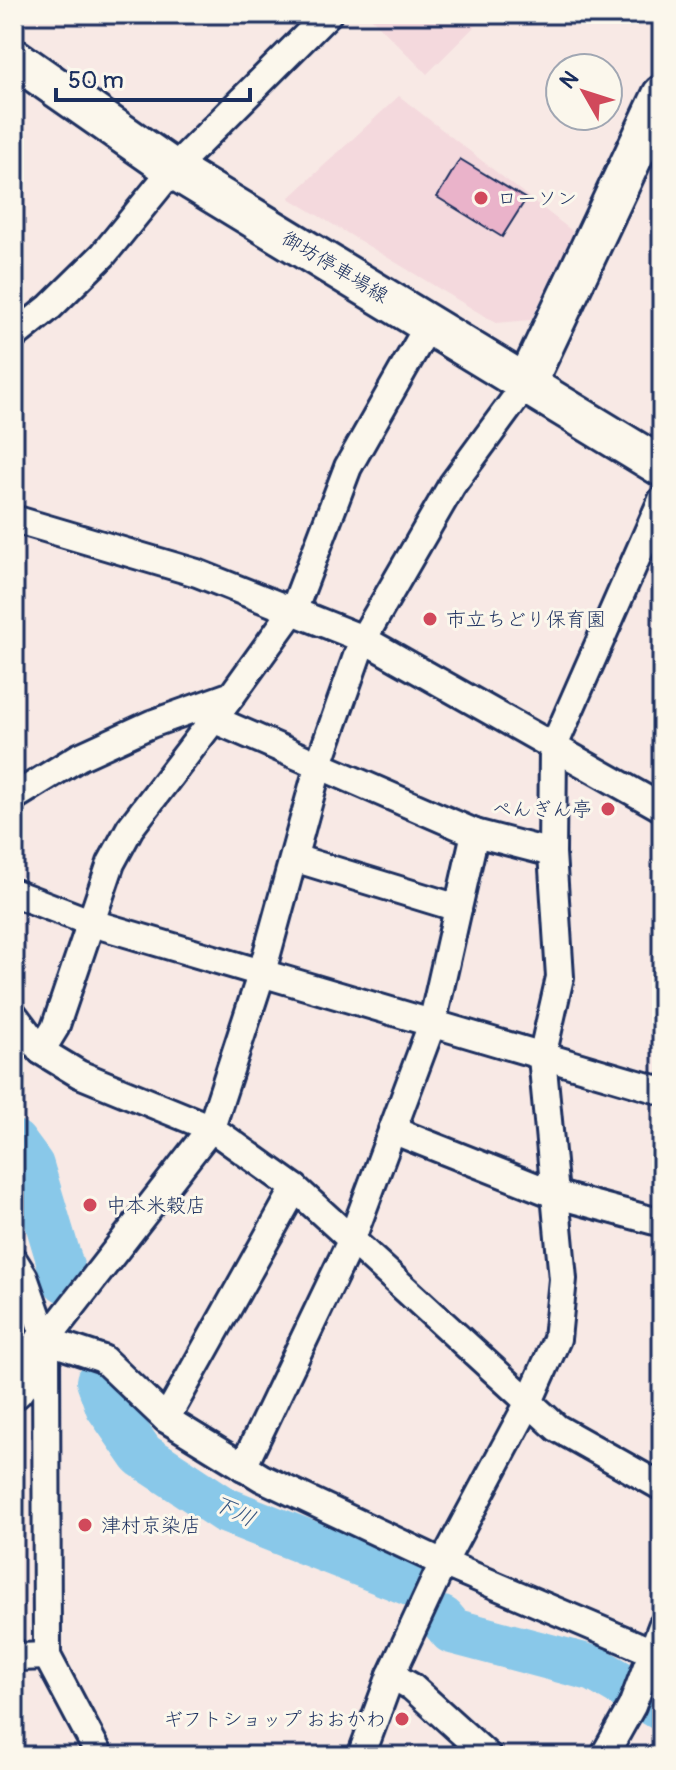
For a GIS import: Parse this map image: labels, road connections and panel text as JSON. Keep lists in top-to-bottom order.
{
  "streets": {
    "main road": ["御坊停車場線"]
  },
  "water": ["下川"],
  "places": [
    "ローソン",
    "市立ちどり保育園",
    "ぺんぎん亭",
    "中本米穀店",
    "津村京染店",
    "ギフトショップ おおかわ"
  ],
  "scale_bar": "50 m",
  "north": "top left"
}
